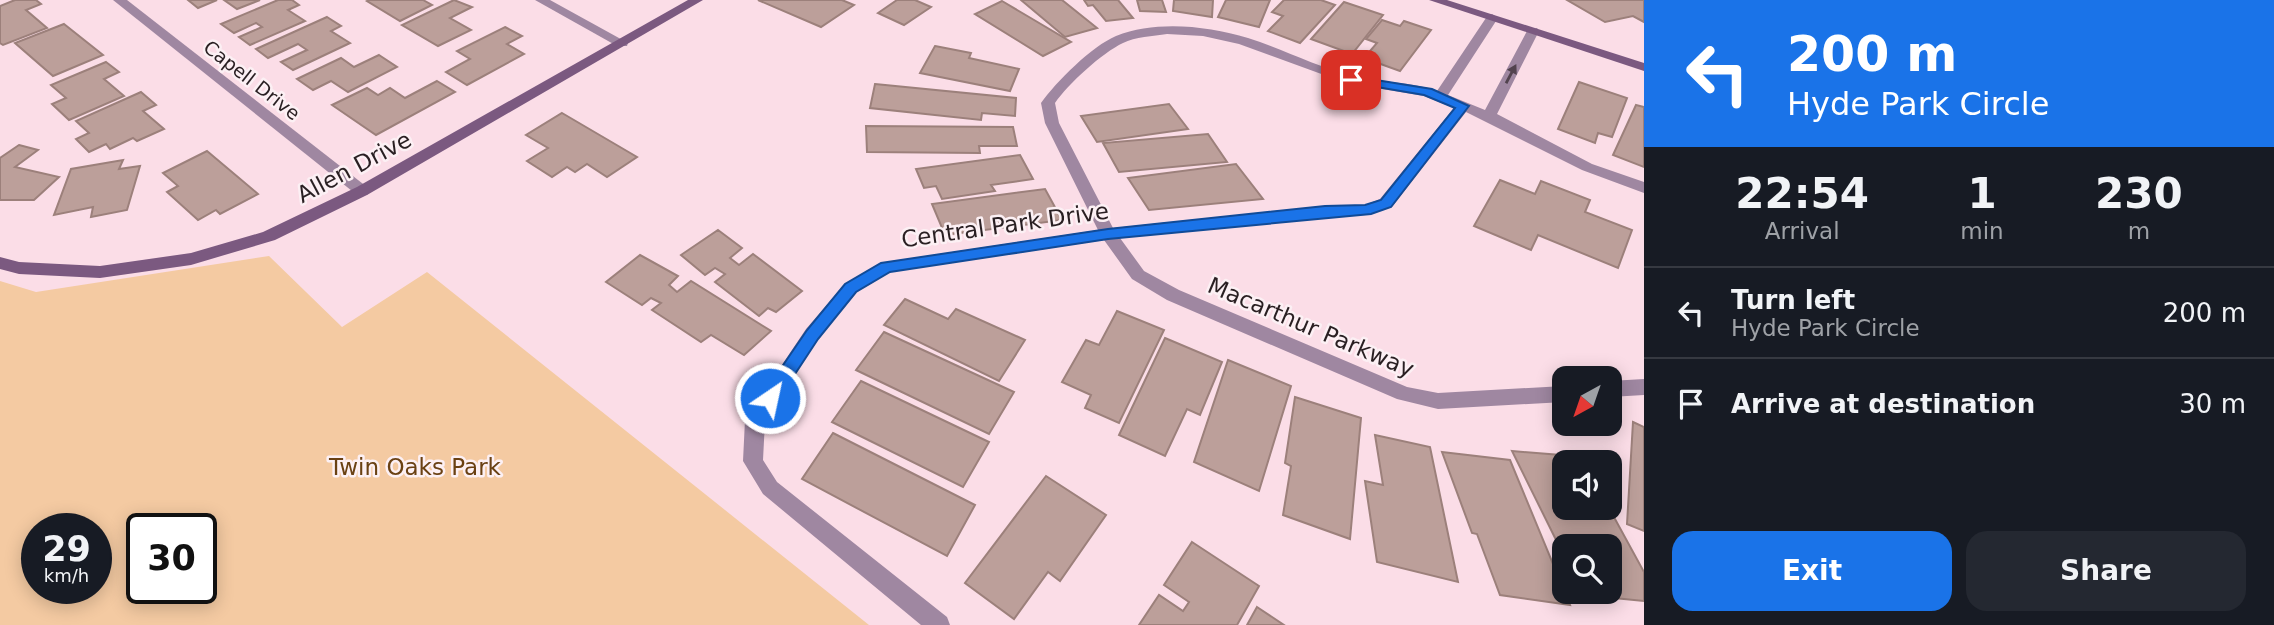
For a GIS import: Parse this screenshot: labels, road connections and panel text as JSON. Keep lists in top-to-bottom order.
{
  "streets": {
    "street": [
      "Capell Drive",
      "Allen Drive",
      "Central Park Drive",
      "Macarthur Parkway"
    ]
  },
  "crossings": [
    ["Capell Drive", "Allen Drive"],
    ["Central Park Drive", "Macarthur Parkway"]
  ],
  "parks": ["Twin Oaks Park"],
  "north": "bottom left",
  "page": {
    "turn": ["200 m", "Hyde Park Circle"],
    "eta": [
      "22:54",
      "Arrival",
      "1",
      "min",
      "230",
      "m"
    ],
    "list": [
      {
        "name": "Turn left",
        "note": "Hyde Park Circle",
        "value": "200 m"
      },
      {
        "name": "Arrive at destination",
        "value": "30 m"
      }
    ],
    "speed": "29 km/h",
    "limit": "30",
    "buttons": ["Exit", "Share"]
  }
}
